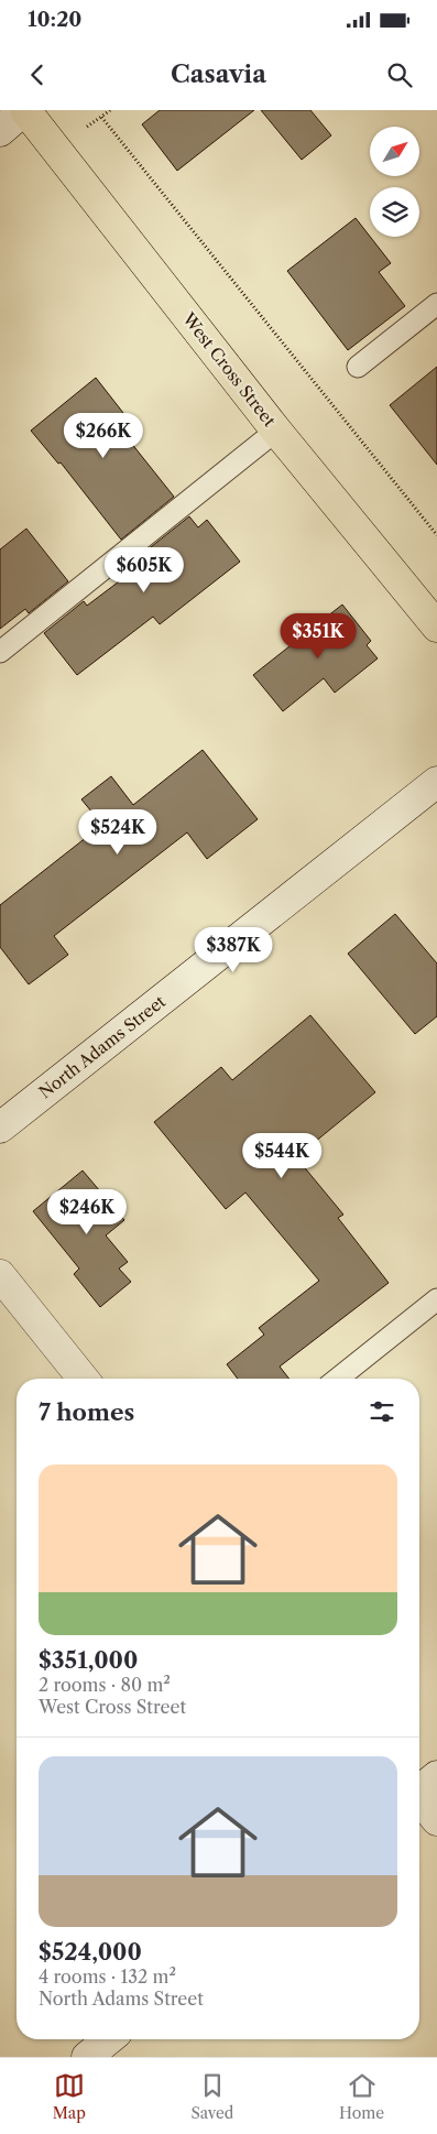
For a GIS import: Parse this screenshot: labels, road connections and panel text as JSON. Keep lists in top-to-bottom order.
{
  "streets": {
    "main road": ["West Cross Street"],
    "street": ["North Adams Street"]
  },
  "north": "top right",
  "page": {
    "status": "10:20",
    "header": "Casavia",
    "price": [
      "$266K",
      "$605K",
      "$351K",
      "$524K",
      "$387K",
      "$544K",
      "$246K"
    ],
    "heading": "7 homes",
    "list": [
      {
        "name": "$351,000",
        "note": "2 rooms · 80 m² · West Cross Street"
      },
      {
        "name": "$524,000",
        "note": "4 rooms · 132 m² · North Adams Street"
      }
    ],
    "tabs": ["Map", "Saved", "Home"]
  }
}
